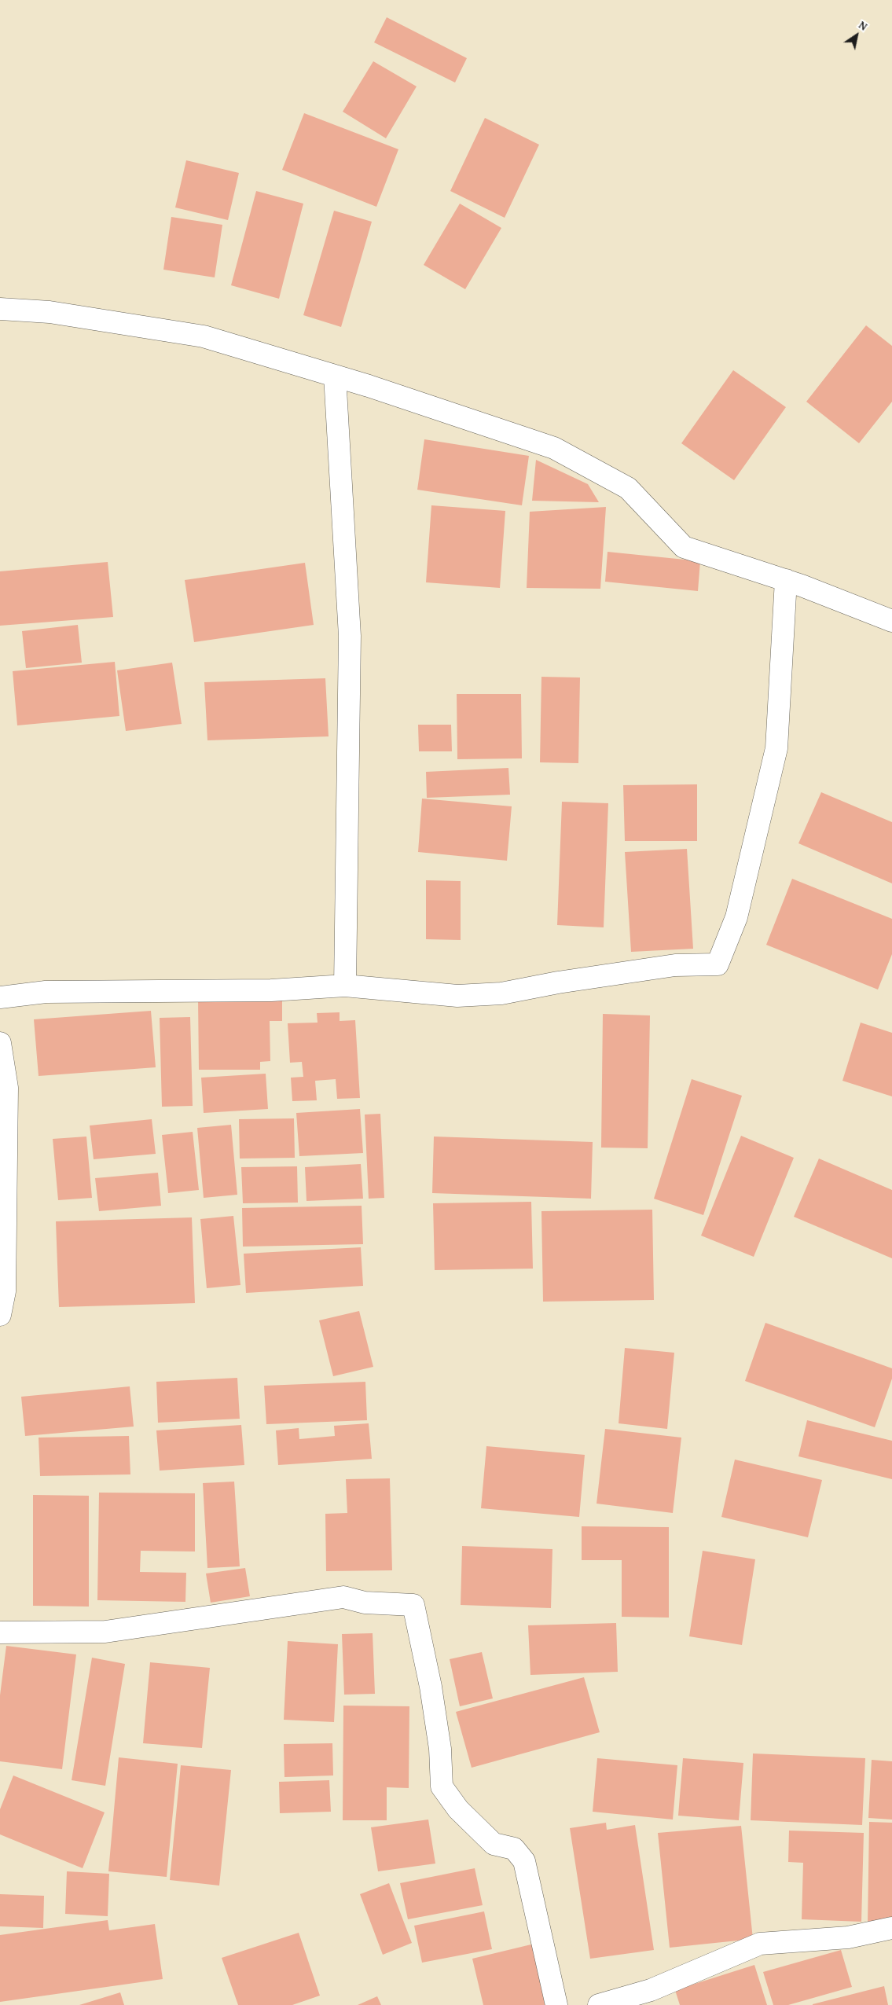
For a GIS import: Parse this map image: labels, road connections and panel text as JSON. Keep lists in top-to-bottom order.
{
  "north": "top right"
}
